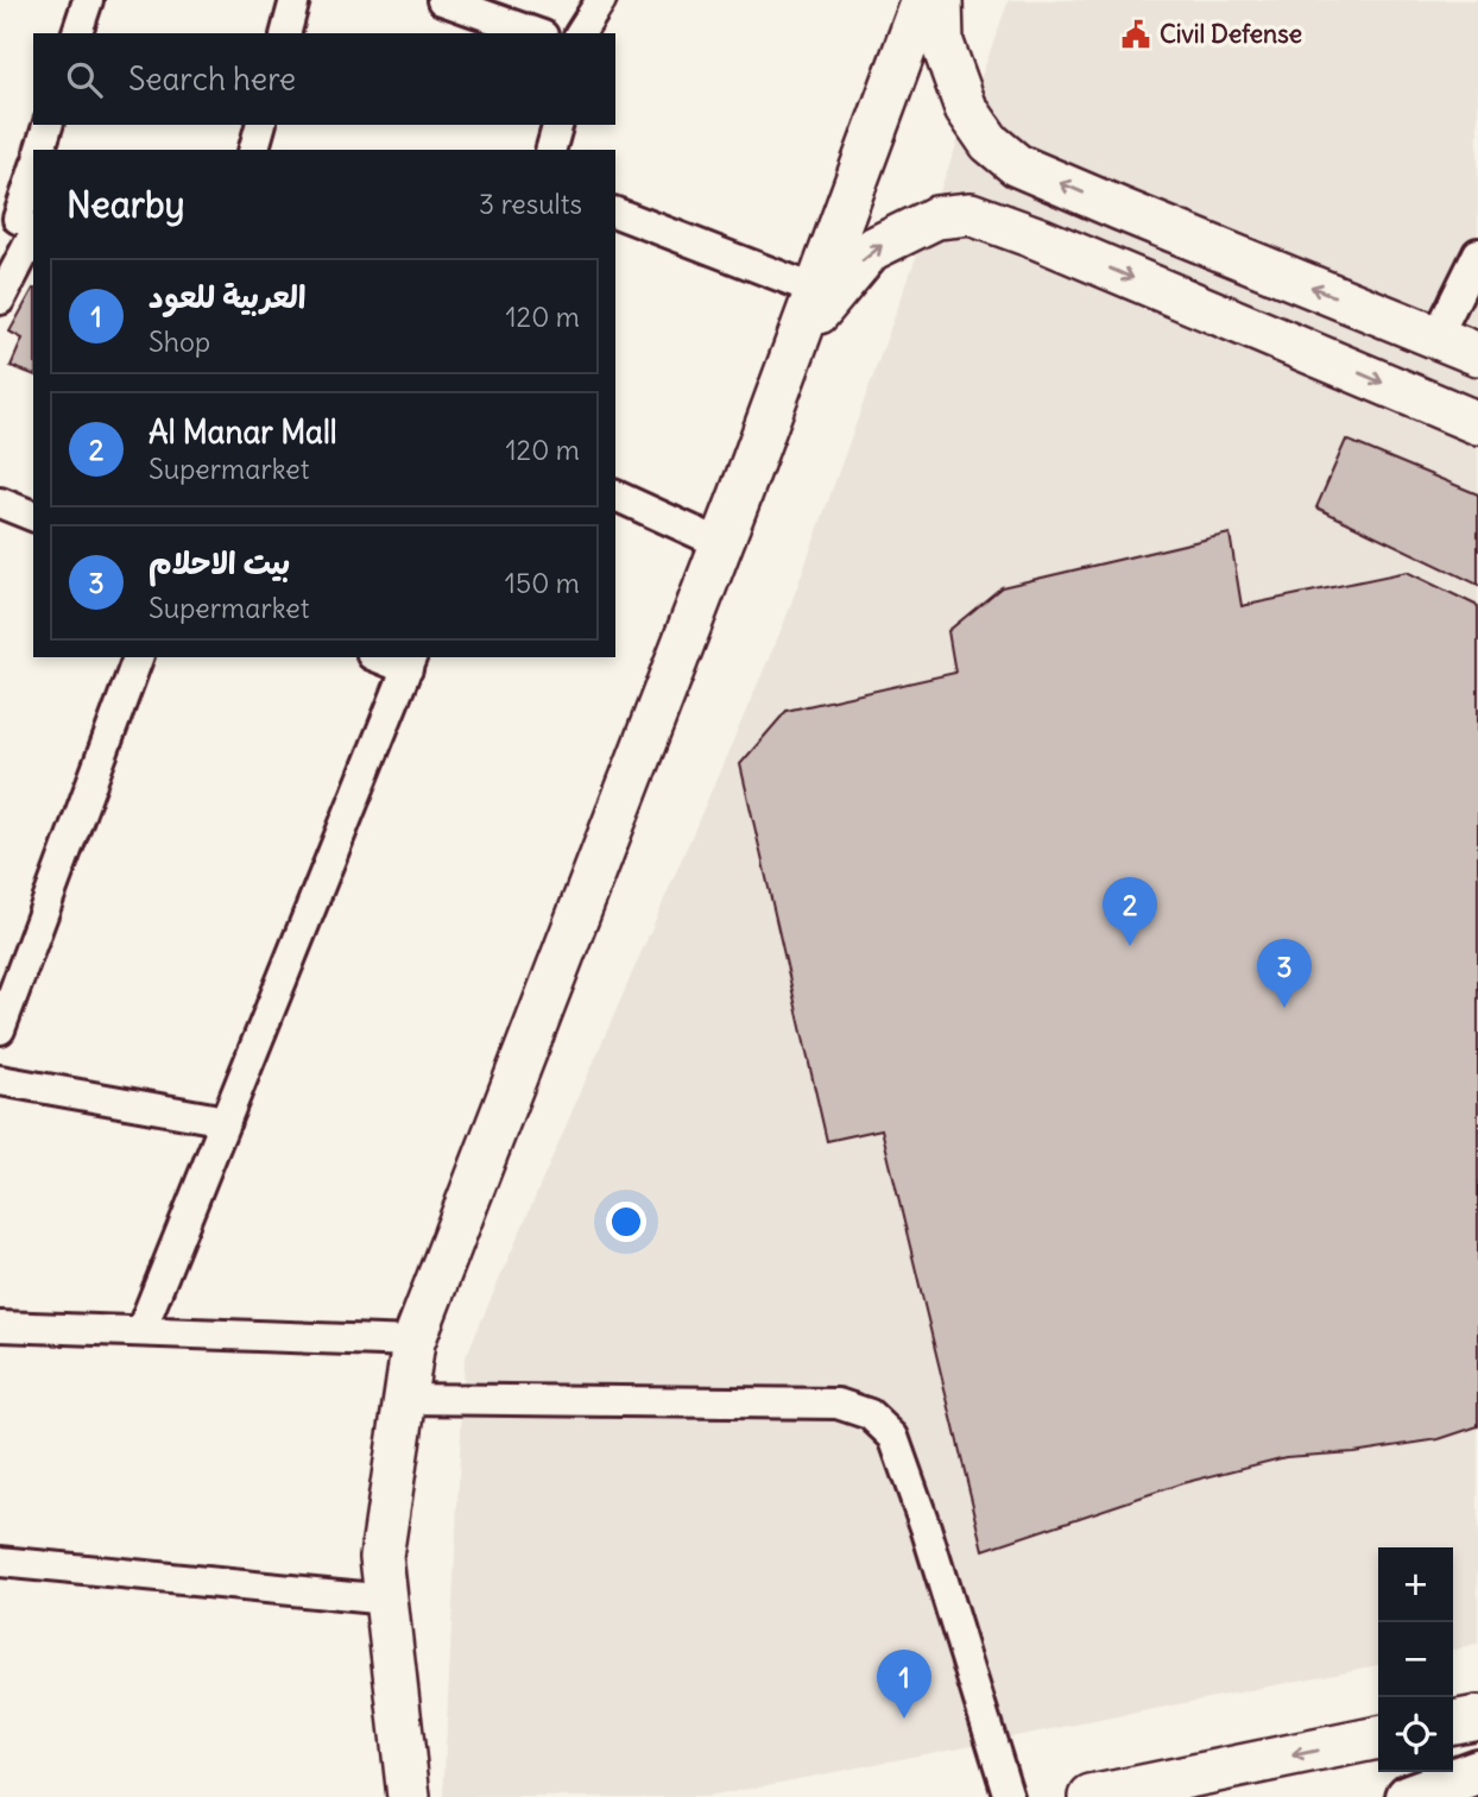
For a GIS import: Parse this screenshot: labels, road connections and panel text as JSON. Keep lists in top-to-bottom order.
{
  "places": {
    "public building": ["Civil Defense"]
  },
  "page": {
    "search": "Search here",
    "heading": ["Nearby", "3 results"],
    "list": [
      {
        "mark": "1",
        "name": "العربية للعود",
        "note": "Shop",
        "value": "120 m"
      },
      {
        "mark": "2",
        "name": "Al Manar Mall",
        "note": "Supermarket",
        "value": "120 m"
      },
      {
        "mark": "3",
        "name": "بيت الاحلام",
        "note": "Supermarket",
        "value": "150 m"
      }
    ],
    "pins": ["2", "3", "1"],
    "map_buttons": ["+", "−"]
  }
}
